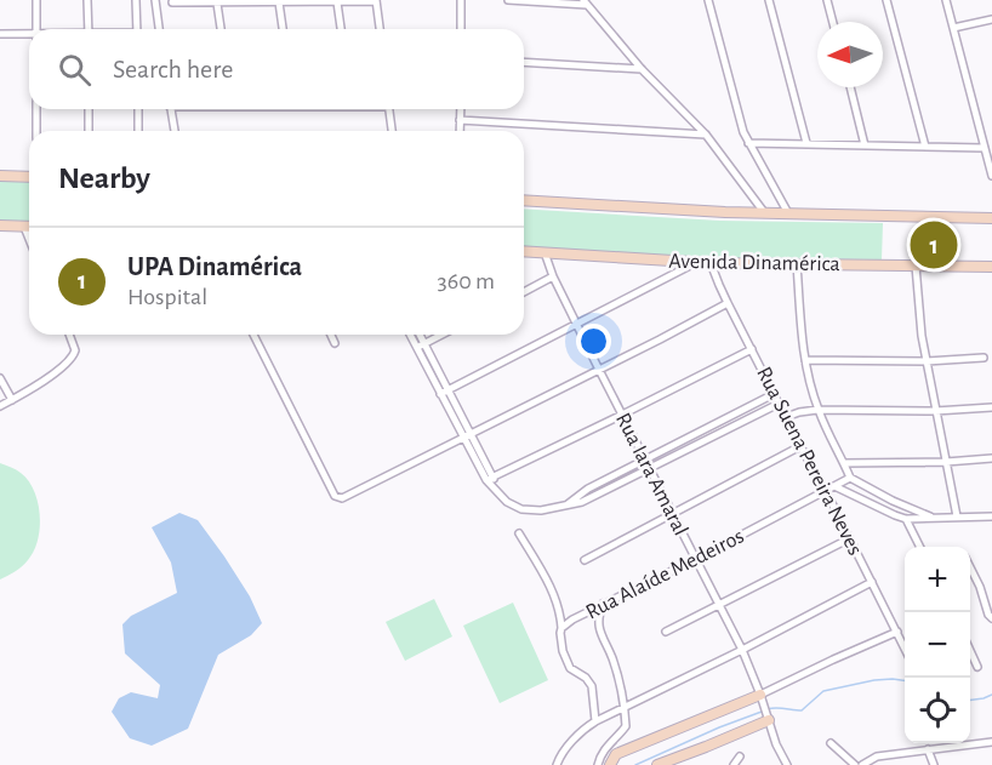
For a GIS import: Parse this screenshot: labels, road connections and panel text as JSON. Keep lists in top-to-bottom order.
{
  "streets": {
    "main road": ["Avenida Dinamérica"],
    "street": ["Rua Suena Pereira Neves", "Rua Iara Amaral", "Rua Alaíde Medeiros"]
  },
  "crossings": [
    ["Avenida Dinamérica", "Rua Suena Pereira Neves"],
    ["Avenida Dinamérica", "Rua Iara Amaral"],
    ["Rua Suena Pereira Neves", "Rua Alaíde Medeiros"],
    ["Rua Iara Amaral", "Rua Alaíde Medeiros"]
  ],
  "north": "left",
  "page": {
    "search": "Search here",
    "heading": "Nearby",
    "pins": "1",
    "list": [
      {
        "mark": "1",
        "name": "UPA Dinamérica",
        "note": "Hospital",
        "value": "360 m"
      }
    ],
    "map_buttons": ["+", "−"]
  }
}
